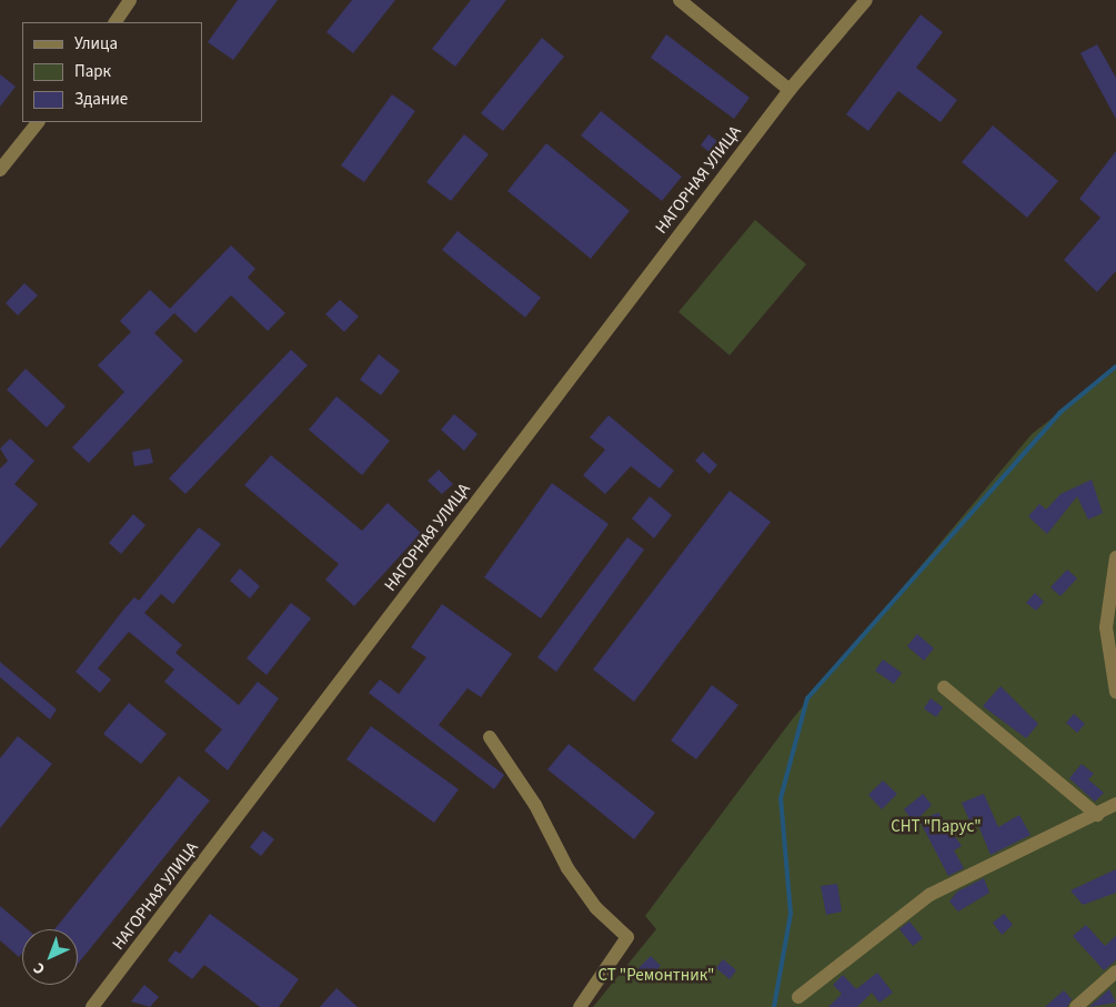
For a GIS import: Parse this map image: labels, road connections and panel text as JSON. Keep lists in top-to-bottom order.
{
  "streets": {
    "street": ["НАГОРНАЯ УЛИЦА"]
  },
  "parks": ["СНТ \"Парус\"", "СТ \"Ремонтник\""],
  "legend": ["Улица", "Парк", "Здание"],
  "north": "bottom left"
}
